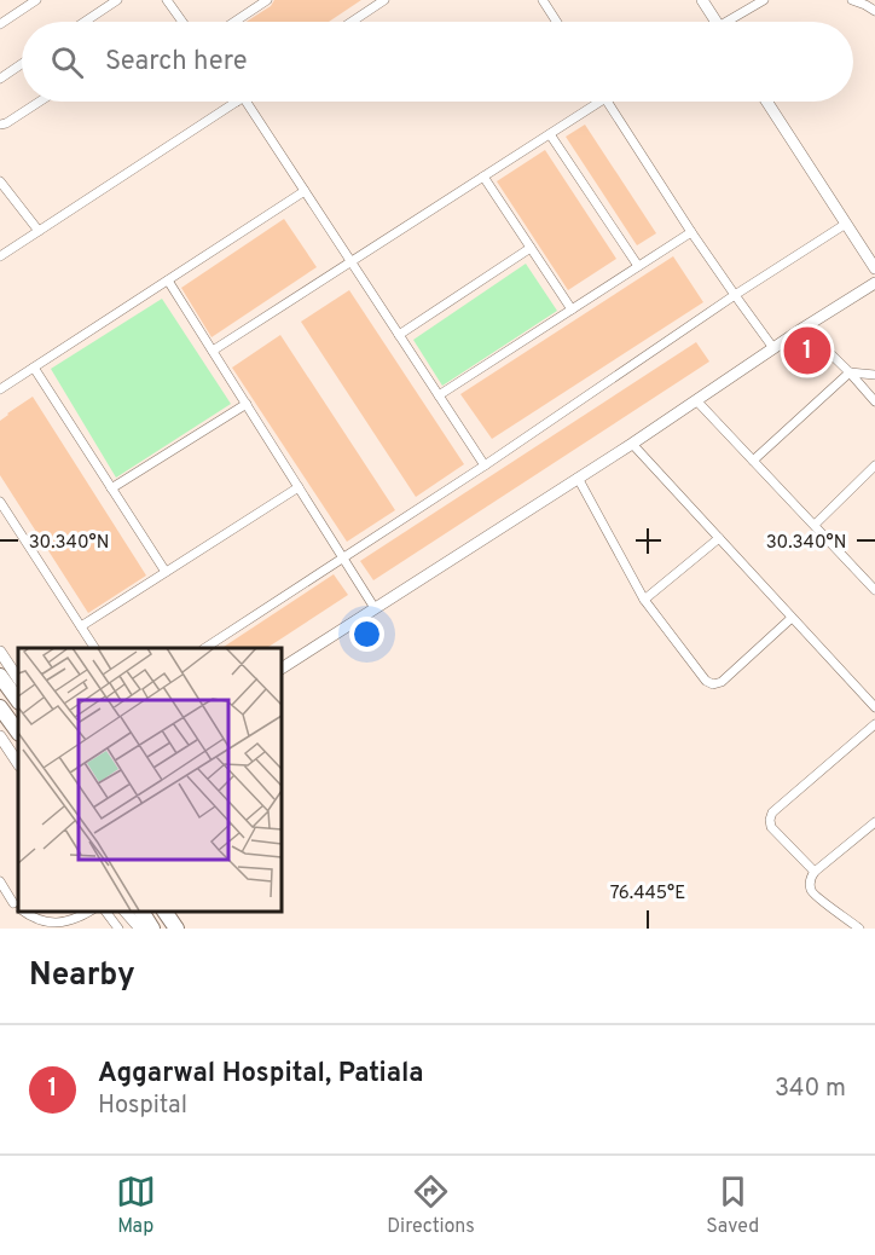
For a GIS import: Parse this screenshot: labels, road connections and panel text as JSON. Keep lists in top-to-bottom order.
{
  "page": {
    "search": "Search here",
    "pins": "1",
    "heading": "Nearby",
    "list": [
      {
        "mark": "1",
        "name": "Aggarwal Hospital, Patiala",
        "note": "Hospital",
        "value": "340 m"
      }
    ],
    "nav": ["Map", "Directions", "Saved"]
  },
  "coordinates": ["30.340°N", "76.445°E"]
}
